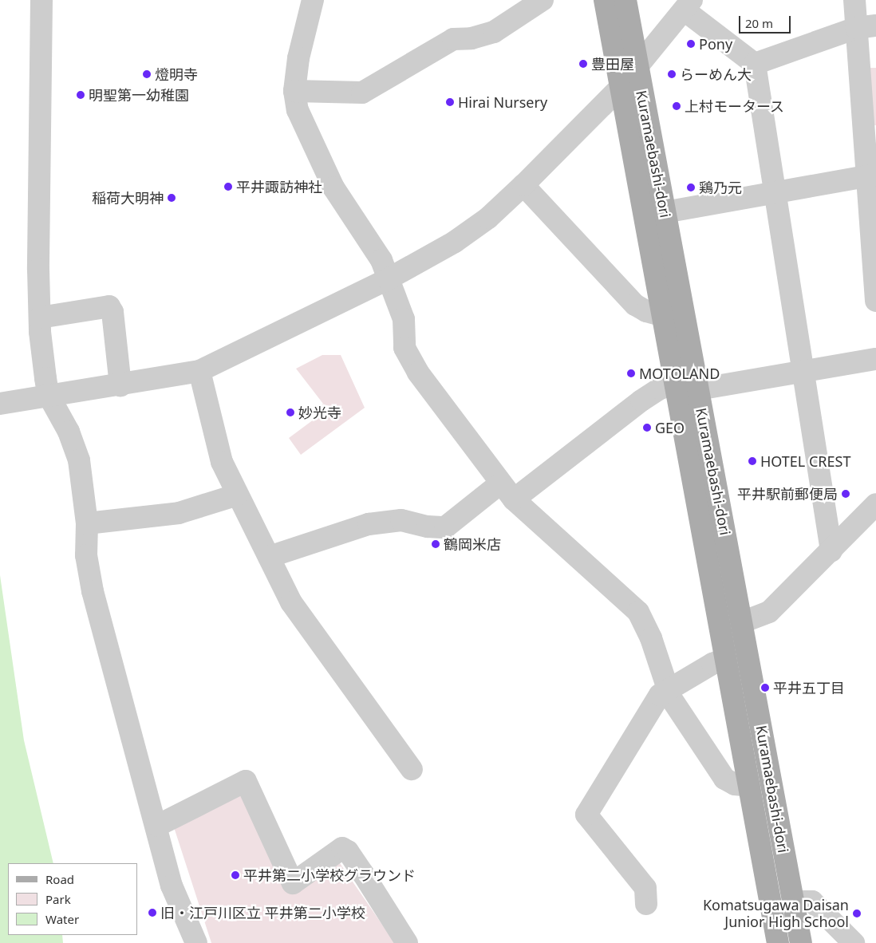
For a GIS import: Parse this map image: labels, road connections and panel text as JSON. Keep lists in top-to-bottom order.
{
  "streets": {
    "main road": ["Kuramaebashi-dori"]
  },
  "places": [
    "Pony",
    "豊田屋",
    "燈明寺",
    "らーめん大",
    "明聖第一幼稚園",
    "Hirai Nursery",
    "上村モータース",
    "平井諏訪神社",
    "鶏乃元",
    "稲荷大明神",
    "MOTOLAND",
    "妙光寺",
    "GEO",
    "HOTEL CREST",
    "平井駅前郵便局",
    "鶴岡米店",
    "平井五丁目",
    "平井第二小学校グラウンド",
    "旧・江戸川区立 平井第二小学校",
    "Komatsugawa Daisan Junior High School"
  ],
  "legend": ["Road", "Park", "Water"],
  "scale_bar": "20 m"
}
